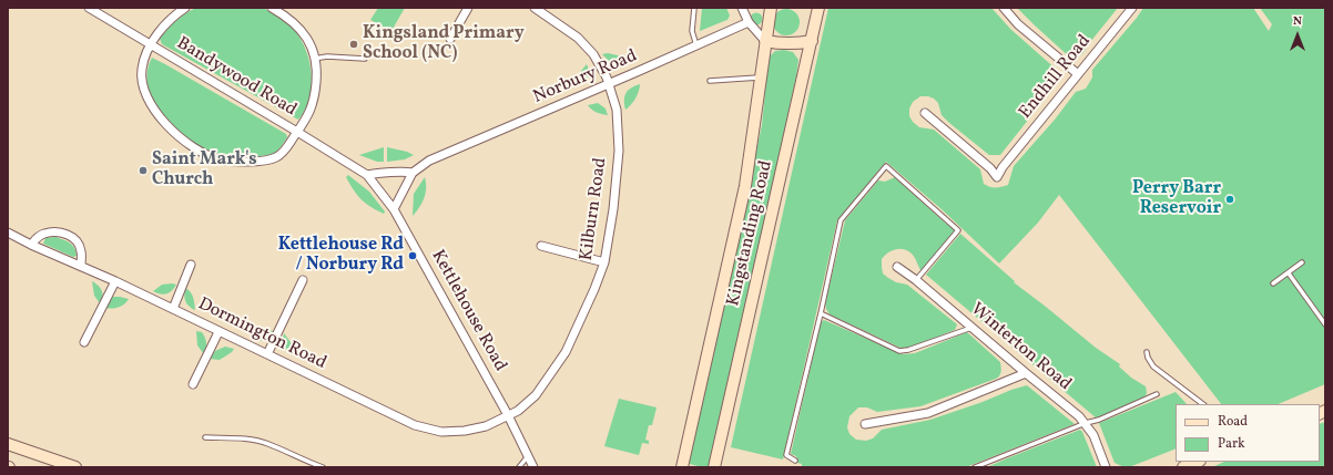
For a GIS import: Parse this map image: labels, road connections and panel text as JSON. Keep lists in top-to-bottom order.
{
  "streets": {
    "main road": ["Kingstanding Road"],
    "street": [
      "Bandywood Road",
      "Norbury Road",
      "Endhill Road",
      "Kilburn Road",
      "Kettlehouse Road",
      "Dormington Road",
      "Winterton Road"
    ]
  },
  "crossings": [
    ["Bandywood Road", "Kettlehouse Road"],
    ["Norbury Road", "Kilburn Road"],
    ["Norbury Road", "Kettlehouse Road"],
    ["Kilburn Road", "Kettlehouse Road"],
    ["Kilburn Road", "Dormington Road"],
    ["Kettlehouse Road", "Dormington Road"]
  ],
  "places": [
    "Kingsland Primary School (NC)",
    "Saint Mark's Church",
    "Perry Barr Reservoir",
    "Kettlehouse Rd / Norbury Rd"
  ],
  "legend": ["Road", "Park"],
  "north": "top"
}
